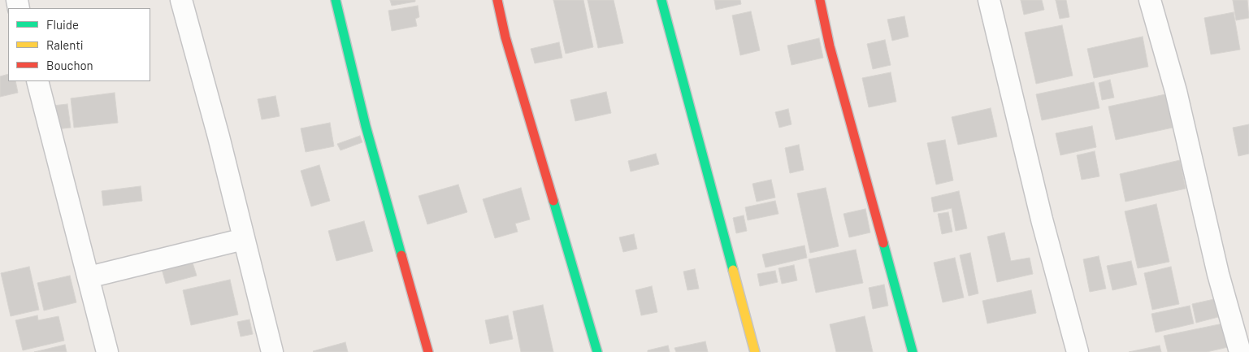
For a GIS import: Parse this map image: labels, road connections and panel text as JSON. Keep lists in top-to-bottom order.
{
  "legend": ["Fluide", "Ralenti", "Bouchon"]
}
